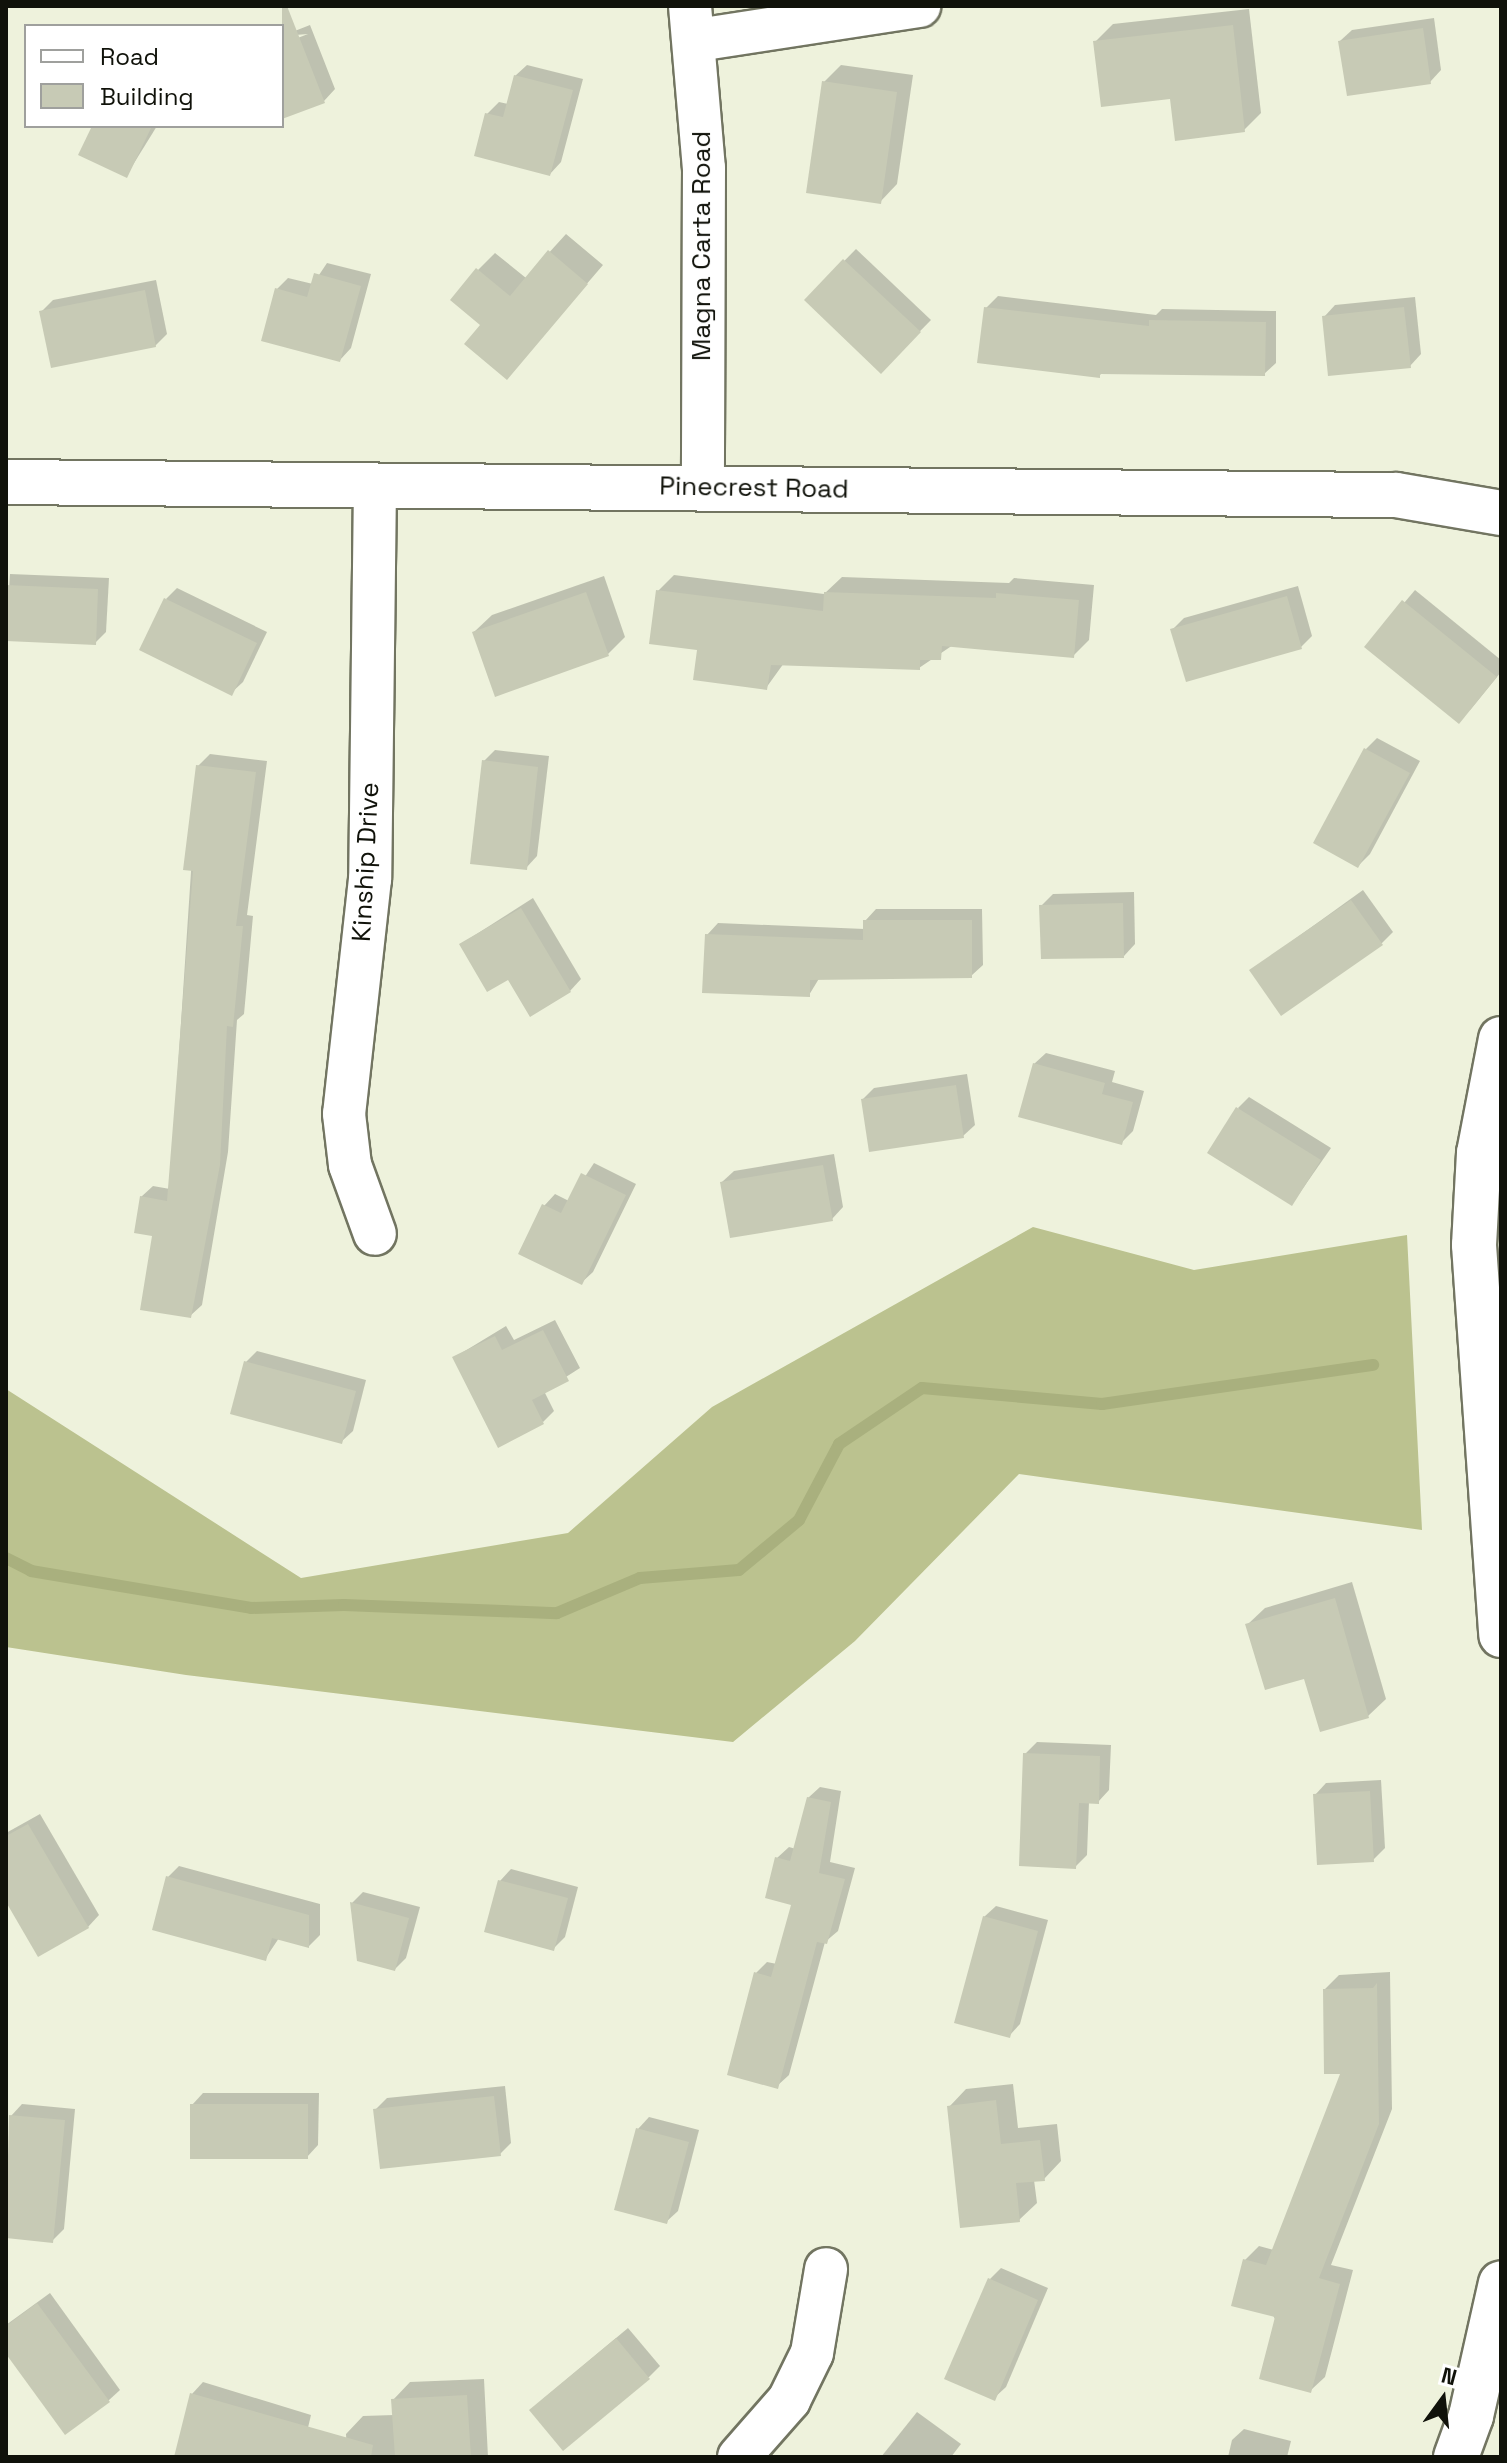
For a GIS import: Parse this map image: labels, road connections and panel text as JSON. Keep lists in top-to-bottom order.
{
  "streets": {
    "street": ["Magna Carta Road", "Pinecrest Road", "Kinship Drive"]
  },
  "crossings": [
    ["Magna Carta Road", "Pinecrest Road"],
    ["Pinecrest Road", "Kinship Drive"]
  ],
  "legend": ["Road", "Building"],
  "north": "top"
}
